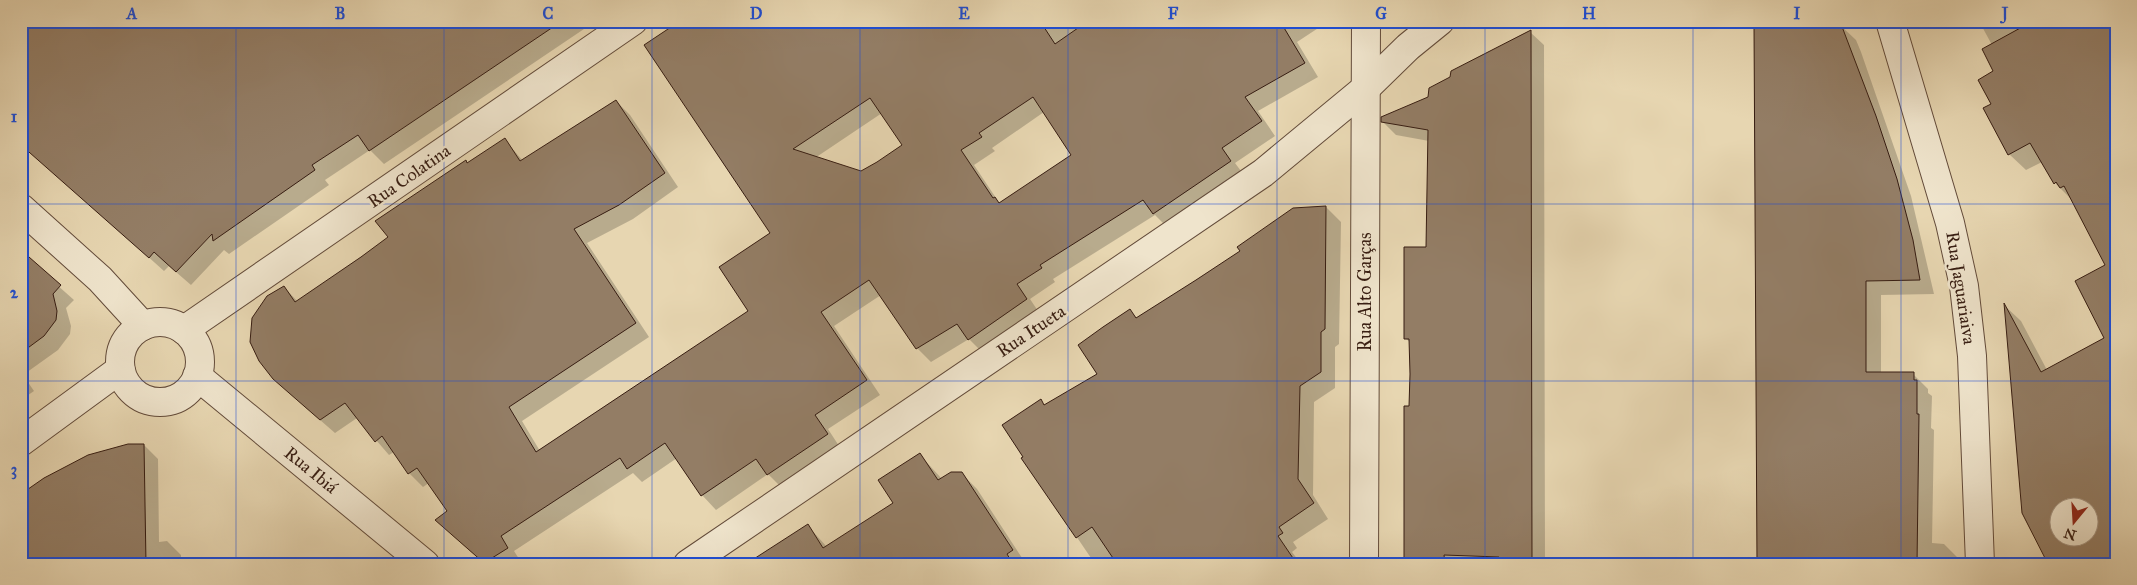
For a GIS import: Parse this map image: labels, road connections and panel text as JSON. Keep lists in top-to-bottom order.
{
  "streets": {
    "street": [
      "Rua Colatina",
      "Rua Jaguariaiva",
      "Rua Alto Garças",
      "Rua Itueta",
      "Rua Ibiá"
    ]
  },
  "crossings": [
    ["Rua Colatina", "Rua Ibiá"],
    ["Rua Alto Garças", "Rua Itueta"]
  ],
  "north": "bottom",
  "grid": {
    "columns": [
      "A",
      "B",
      "C",
      "D",
      "E",
      "F",
      "G",
      "H",
      "I",
      "J"
    ],
    "rows": ["1", "2", "3"]
  }
}
